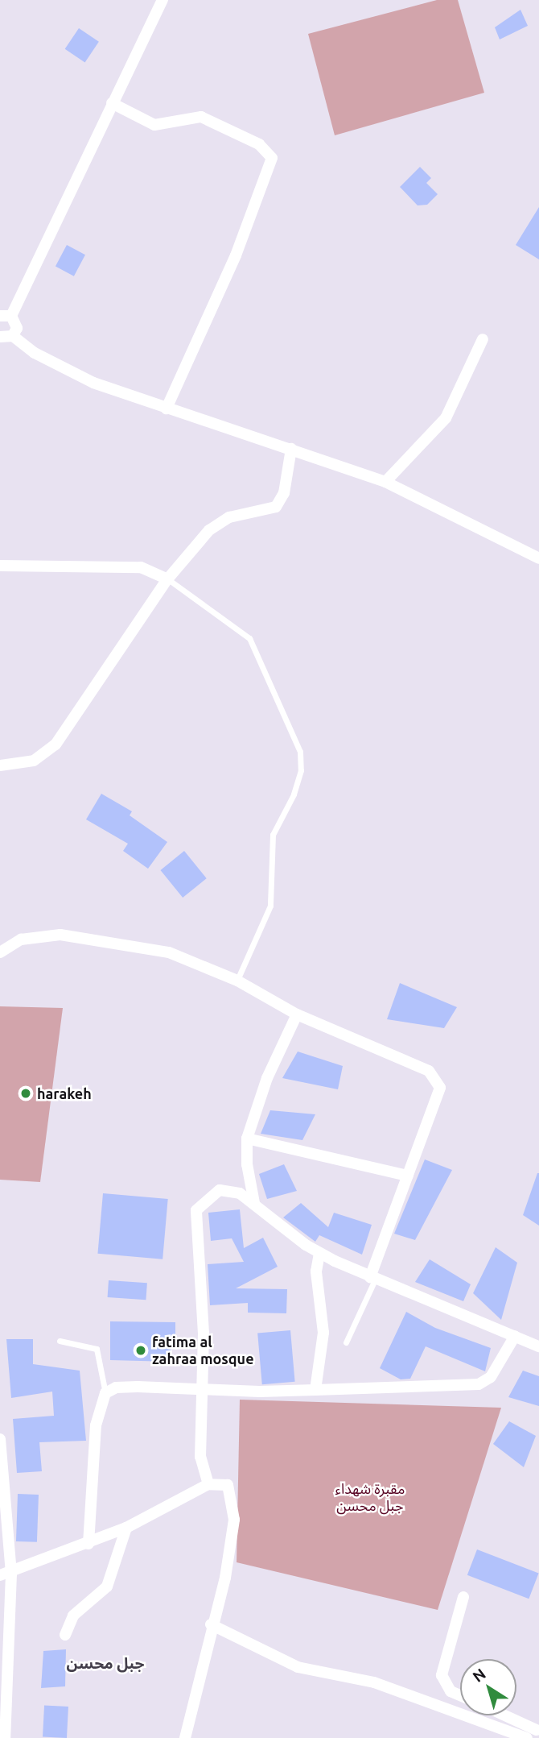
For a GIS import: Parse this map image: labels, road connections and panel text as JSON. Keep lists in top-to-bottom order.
{
  "districts": ["جبل محسن"],
  "parks": ["مقبرة شهداء جبل محسن"],
  "places": ["harakeh", "fatima al zahraa mosque"],
  "north": "top left"
}
